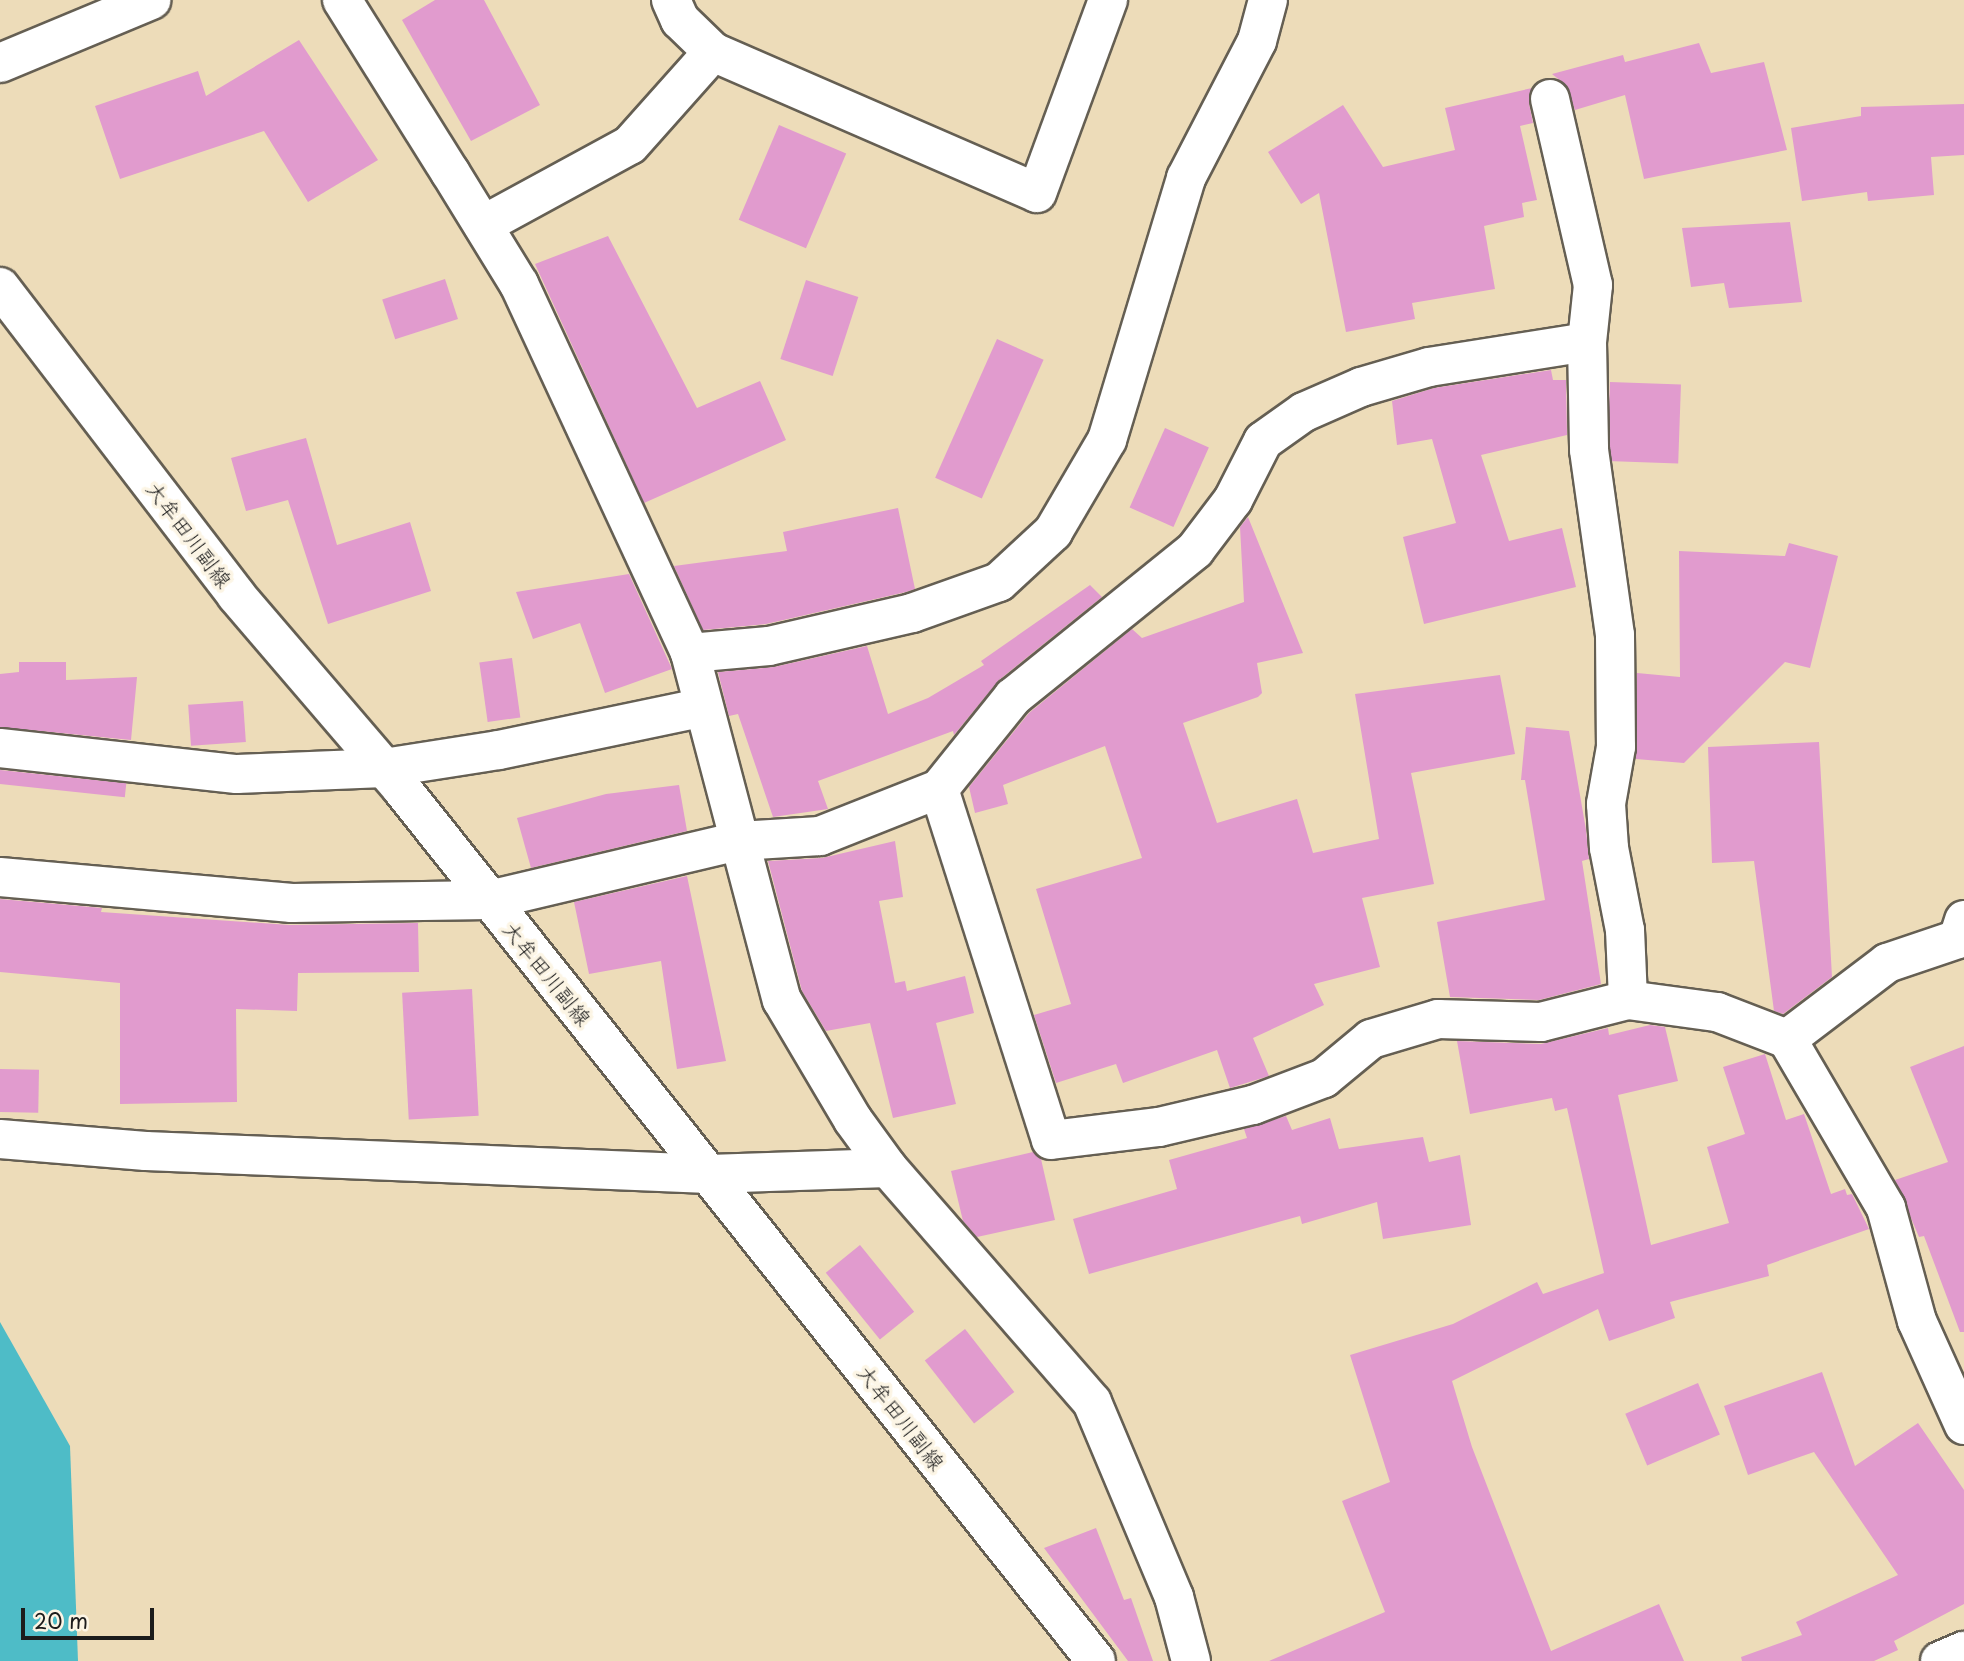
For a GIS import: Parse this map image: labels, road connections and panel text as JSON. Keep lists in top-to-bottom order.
{
  "streets": {
    "street": ["大牟田川副線"]
  },
  "scale_bar": "20 m"
}
